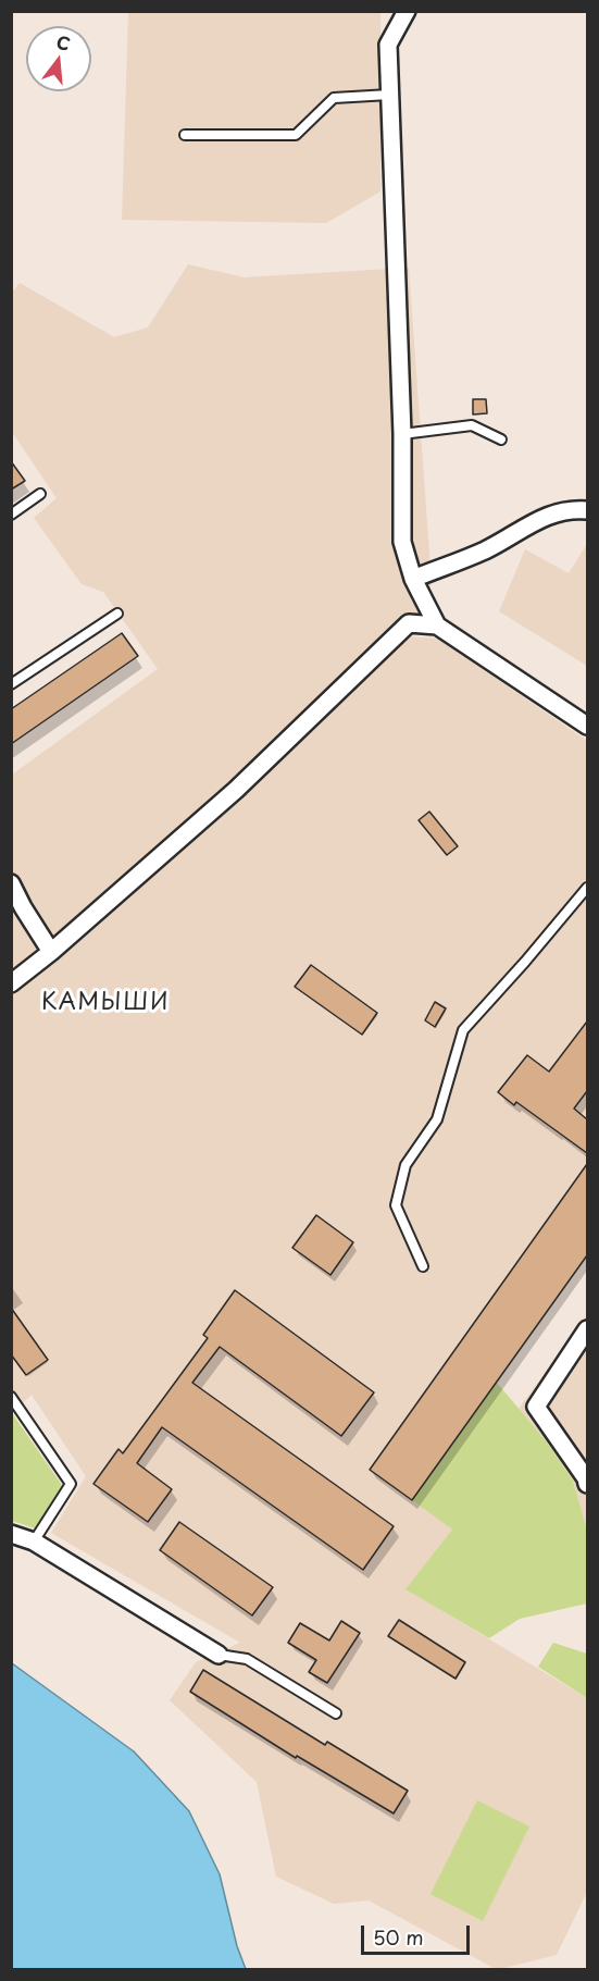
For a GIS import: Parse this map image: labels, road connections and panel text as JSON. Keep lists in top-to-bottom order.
{
  "districts": ["КАМЫШИ"],
  "scale_bar": "50 m",
  "north": "top"
}
